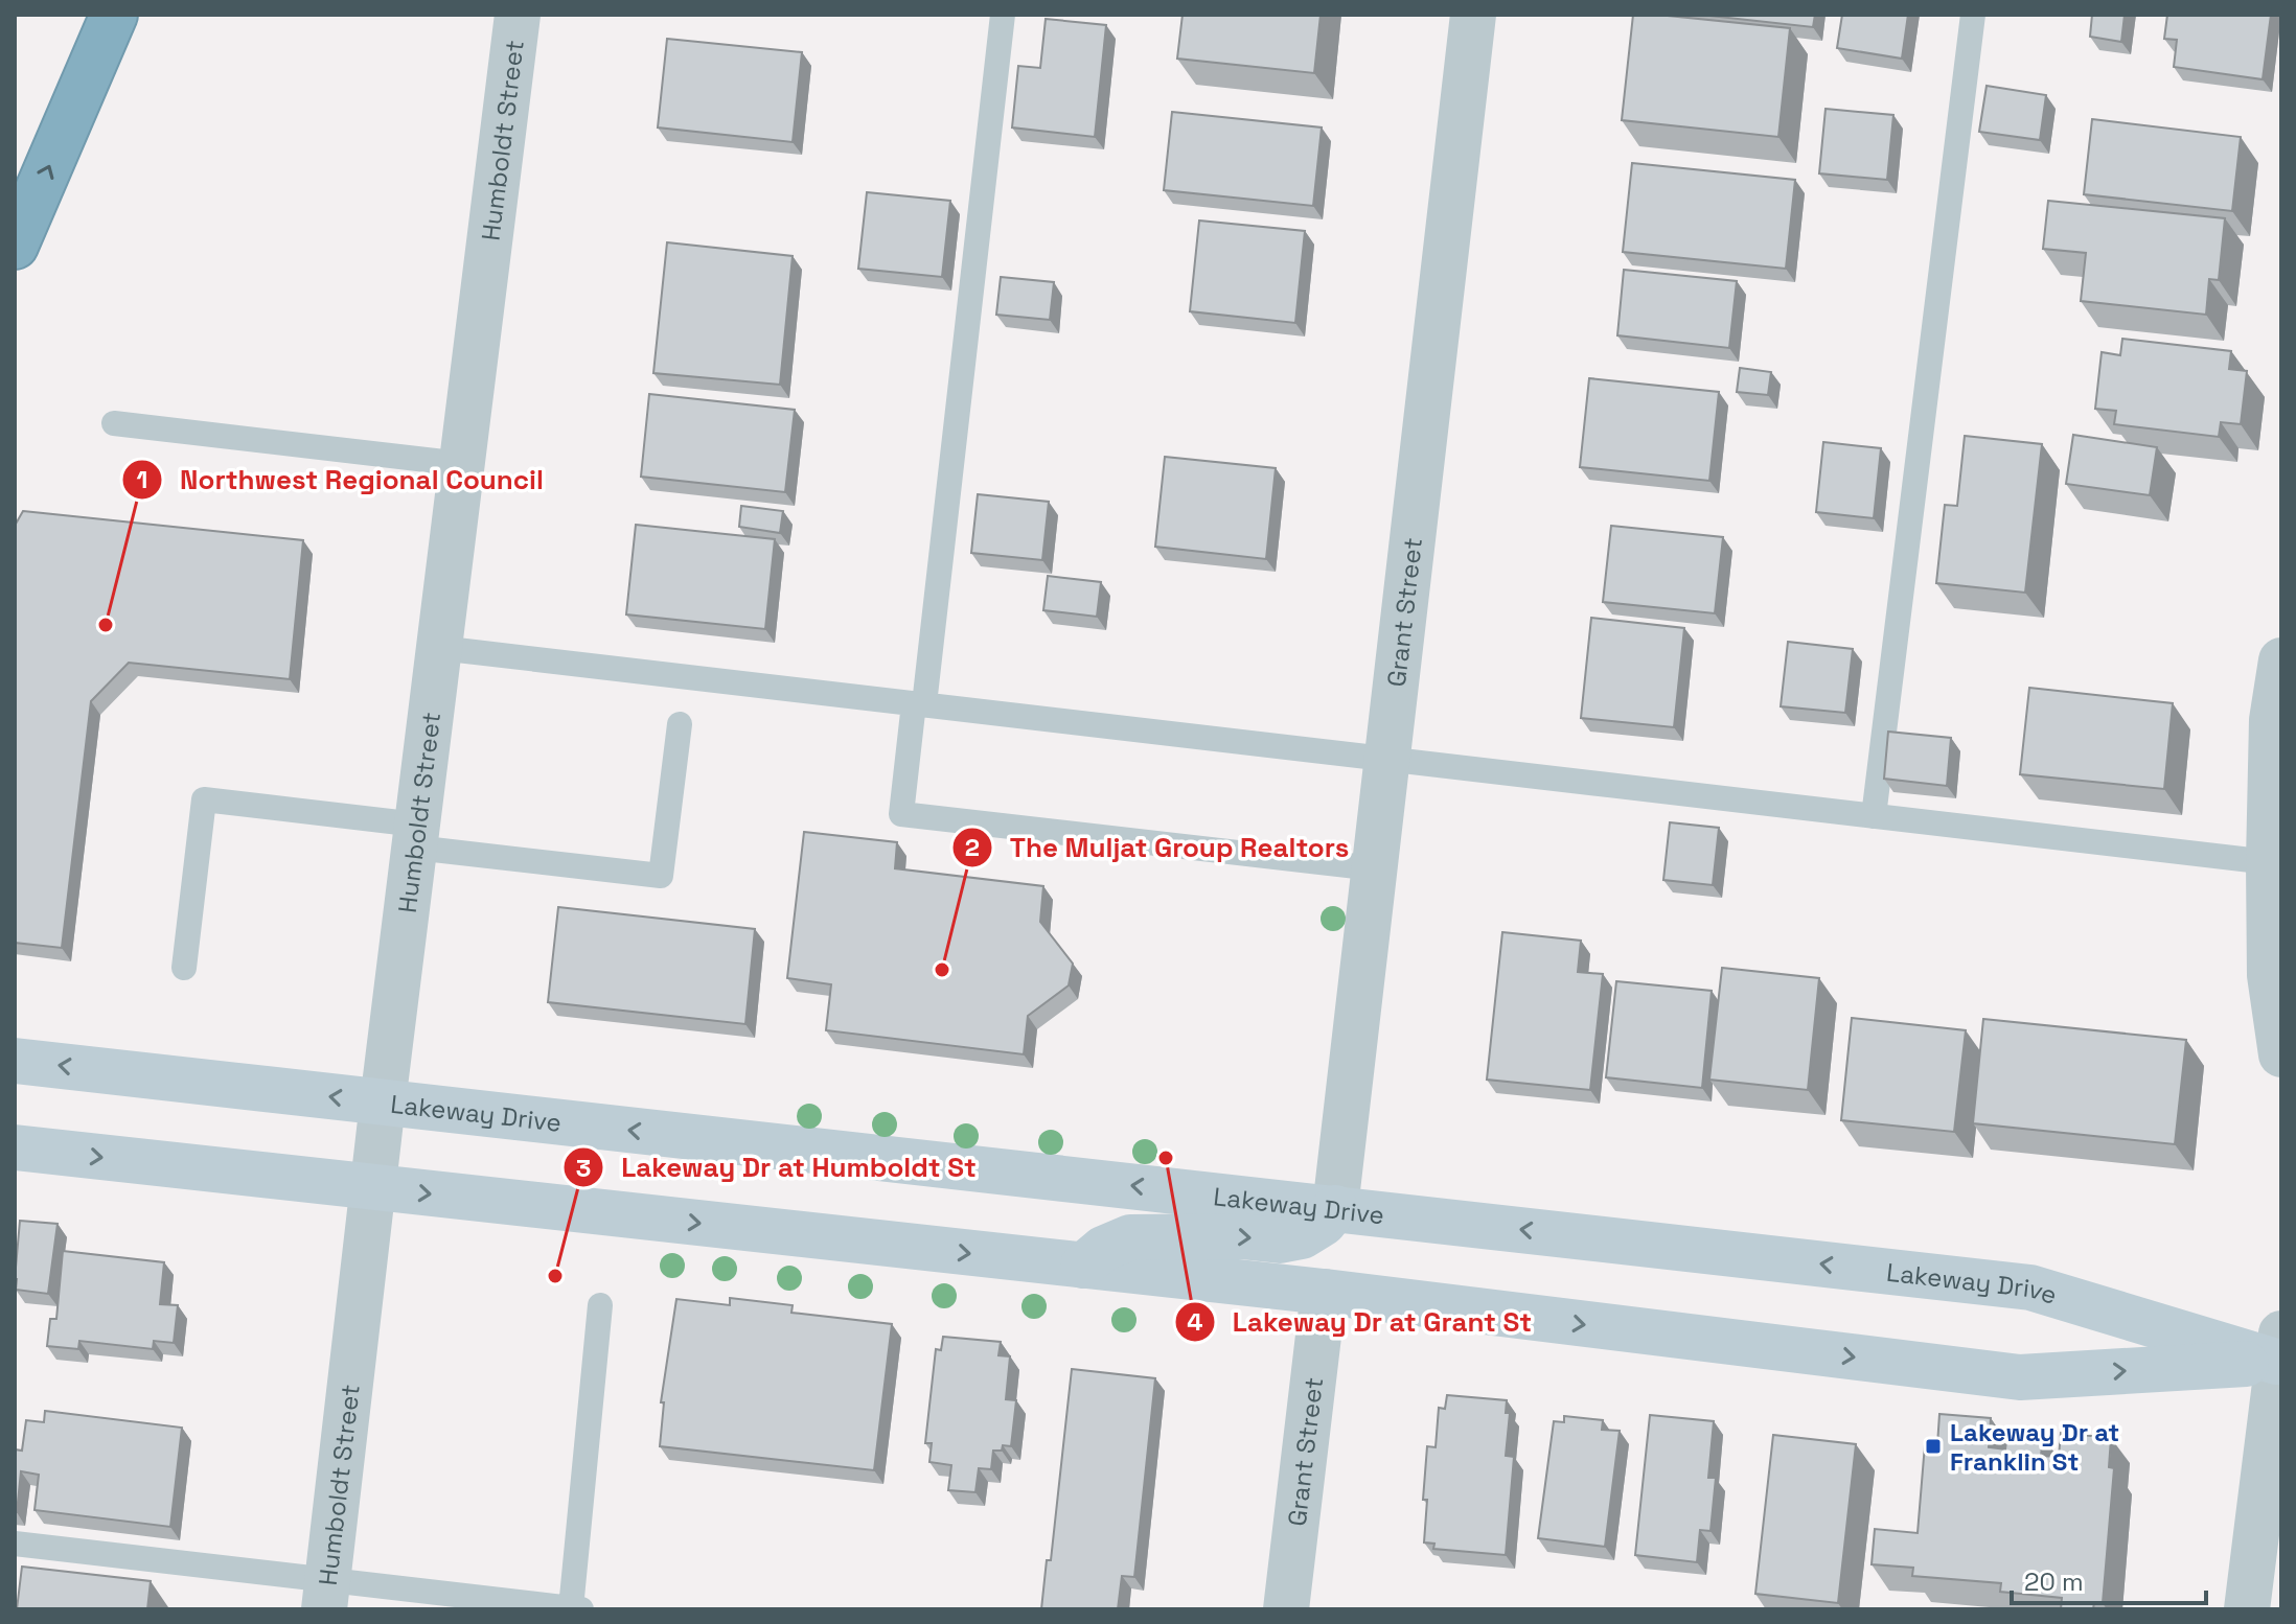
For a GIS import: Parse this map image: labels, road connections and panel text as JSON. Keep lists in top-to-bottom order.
{
  "streets": {
    "main road": ["Lakeway Drive"],
    "street": ["Humboldt Street", "Grant Street"]
  },
  "crossings": [
    ["Humboldt Street", "Lakeway Drive"],
    ["Grant Street", "Lakeway Drive"]
  ],
  "places": {
    "other": [
      "Northwest Regional Council",
      "The Muljat Group Realtors",
      "Lakeway Dr at Grant St",
      "Lakeway Dr at Humboldt St"
    ],
    "transit": ["Lakeway Dr at Franklin St"]
  },
  "scale_bar": "20 m"
}
